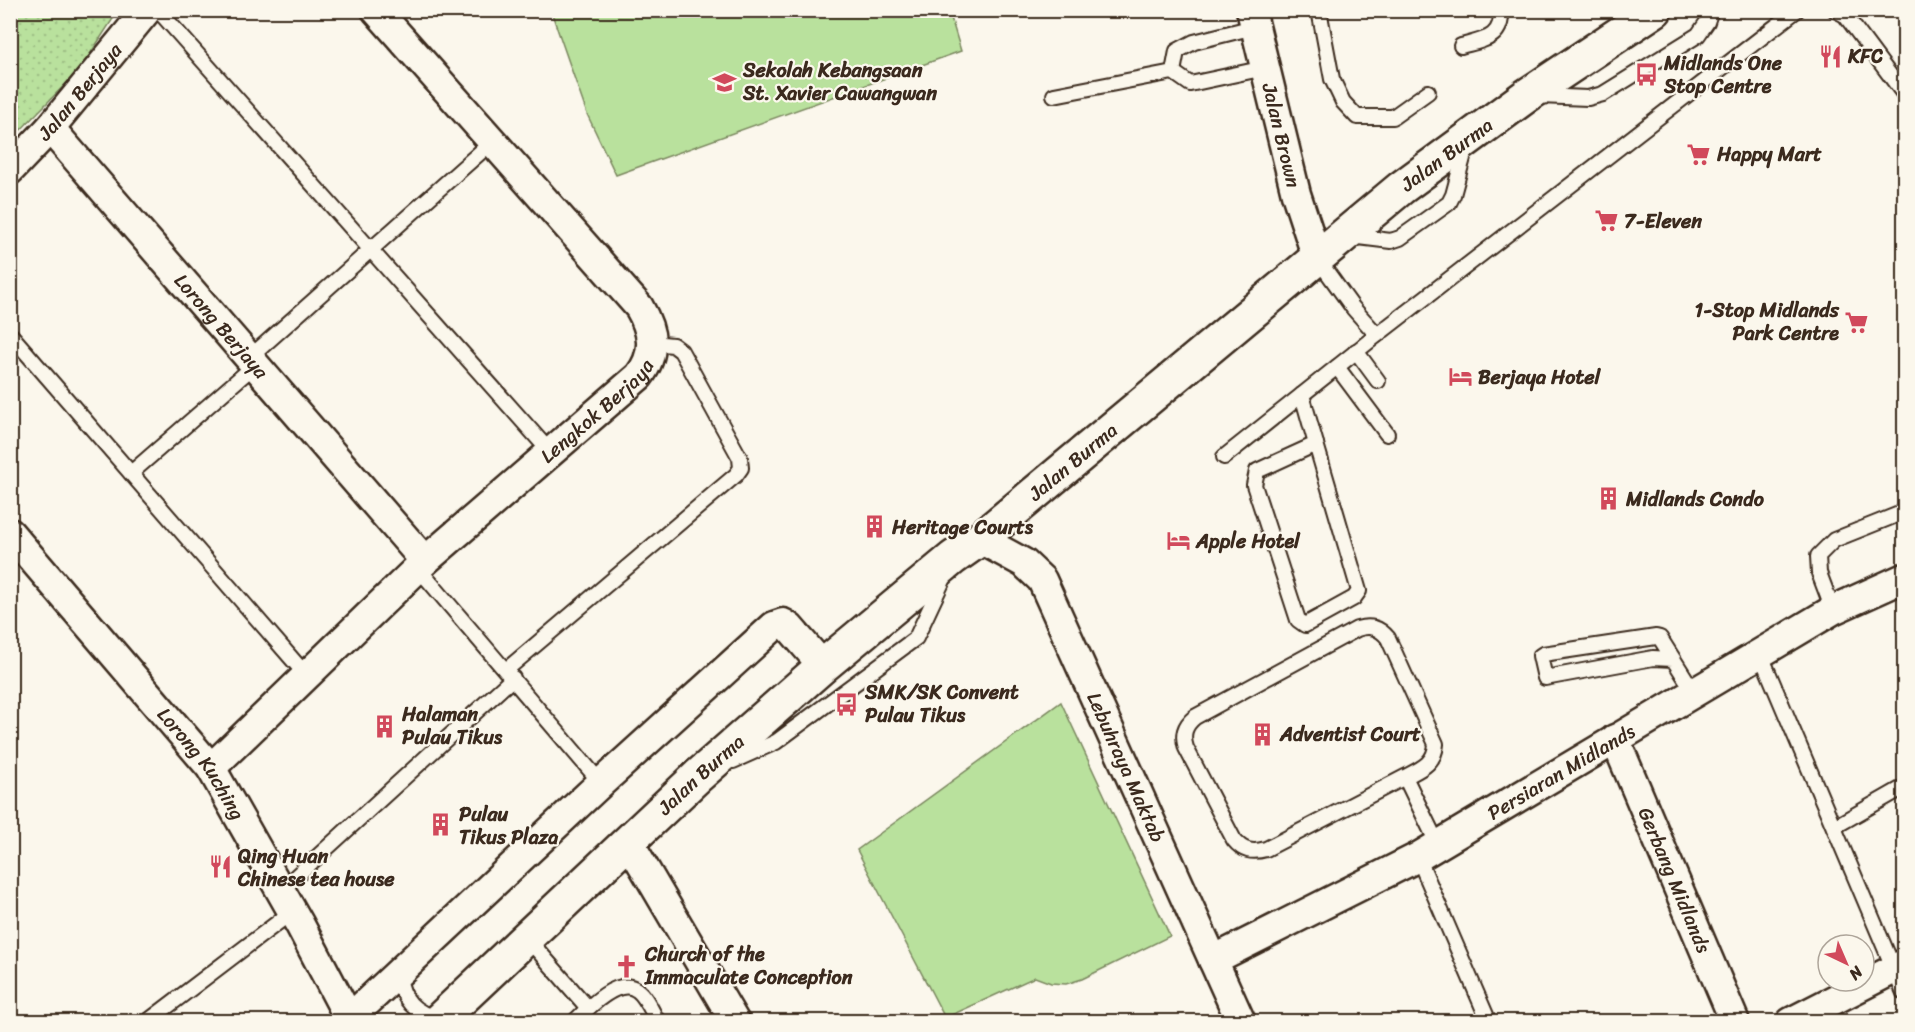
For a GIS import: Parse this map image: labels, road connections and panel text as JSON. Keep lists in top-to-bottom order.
{
  "streets": {
    "main road": ["Jalan Burma"],
    "street": [
      "Jalan Berjaya",
      "Jalan Brown",
      "Lorong Berjaya",
      "Lengkok Berjaya",
      "Lorong Kuching",
      "Lebuhraya Maktab",
      "Persiaran Midlands",
      "Gerbang Midlands"
    ]
  },
  "crossings": [
    ["Jalan Berjaya", "Lorong Berjaya"],
    ["Jalan Brown", "Jalan Burma"],
    ["Jalan Burma", "Lebuhraya Maktab"],
    ["Lorong Berjaya", "Lengkok Berjaya"],
    ["Lengkok Berjaya", "Lorong Kuching"],
    ["Lebuhraya Maktab", "Persiaran Midlands"],
    ["Persiaran Midlands", "Gerbang Midlands"]
  ],
  "places": {
    "restaurant": ["KFC", "Qing Huan Chinese tea house"],
    "bus stop": ["Midlands One Stop Centre", "SMK/SK Convent Pulau Tikus"],
    "school or university": ["Sekolah Kebangsaan St. Xavier Cawangwan"],
    "supermarket": ["Happy Mart", "7-Eleven", "1-Stop Midlands Park Centre"],
    "hotel": ["Berjaya Hotel", "Apple Hotel"],
    "building": [
      "Midlands Condo",
      "Heritage Courts",
      "Halaman Pulau Tikus",
      "Adventist Court",
      "Pulau Tikus Plaza"
    ],
    "church": ["Church of the Immaculate Conception"]
  },
  "north": "bottom right"
}
